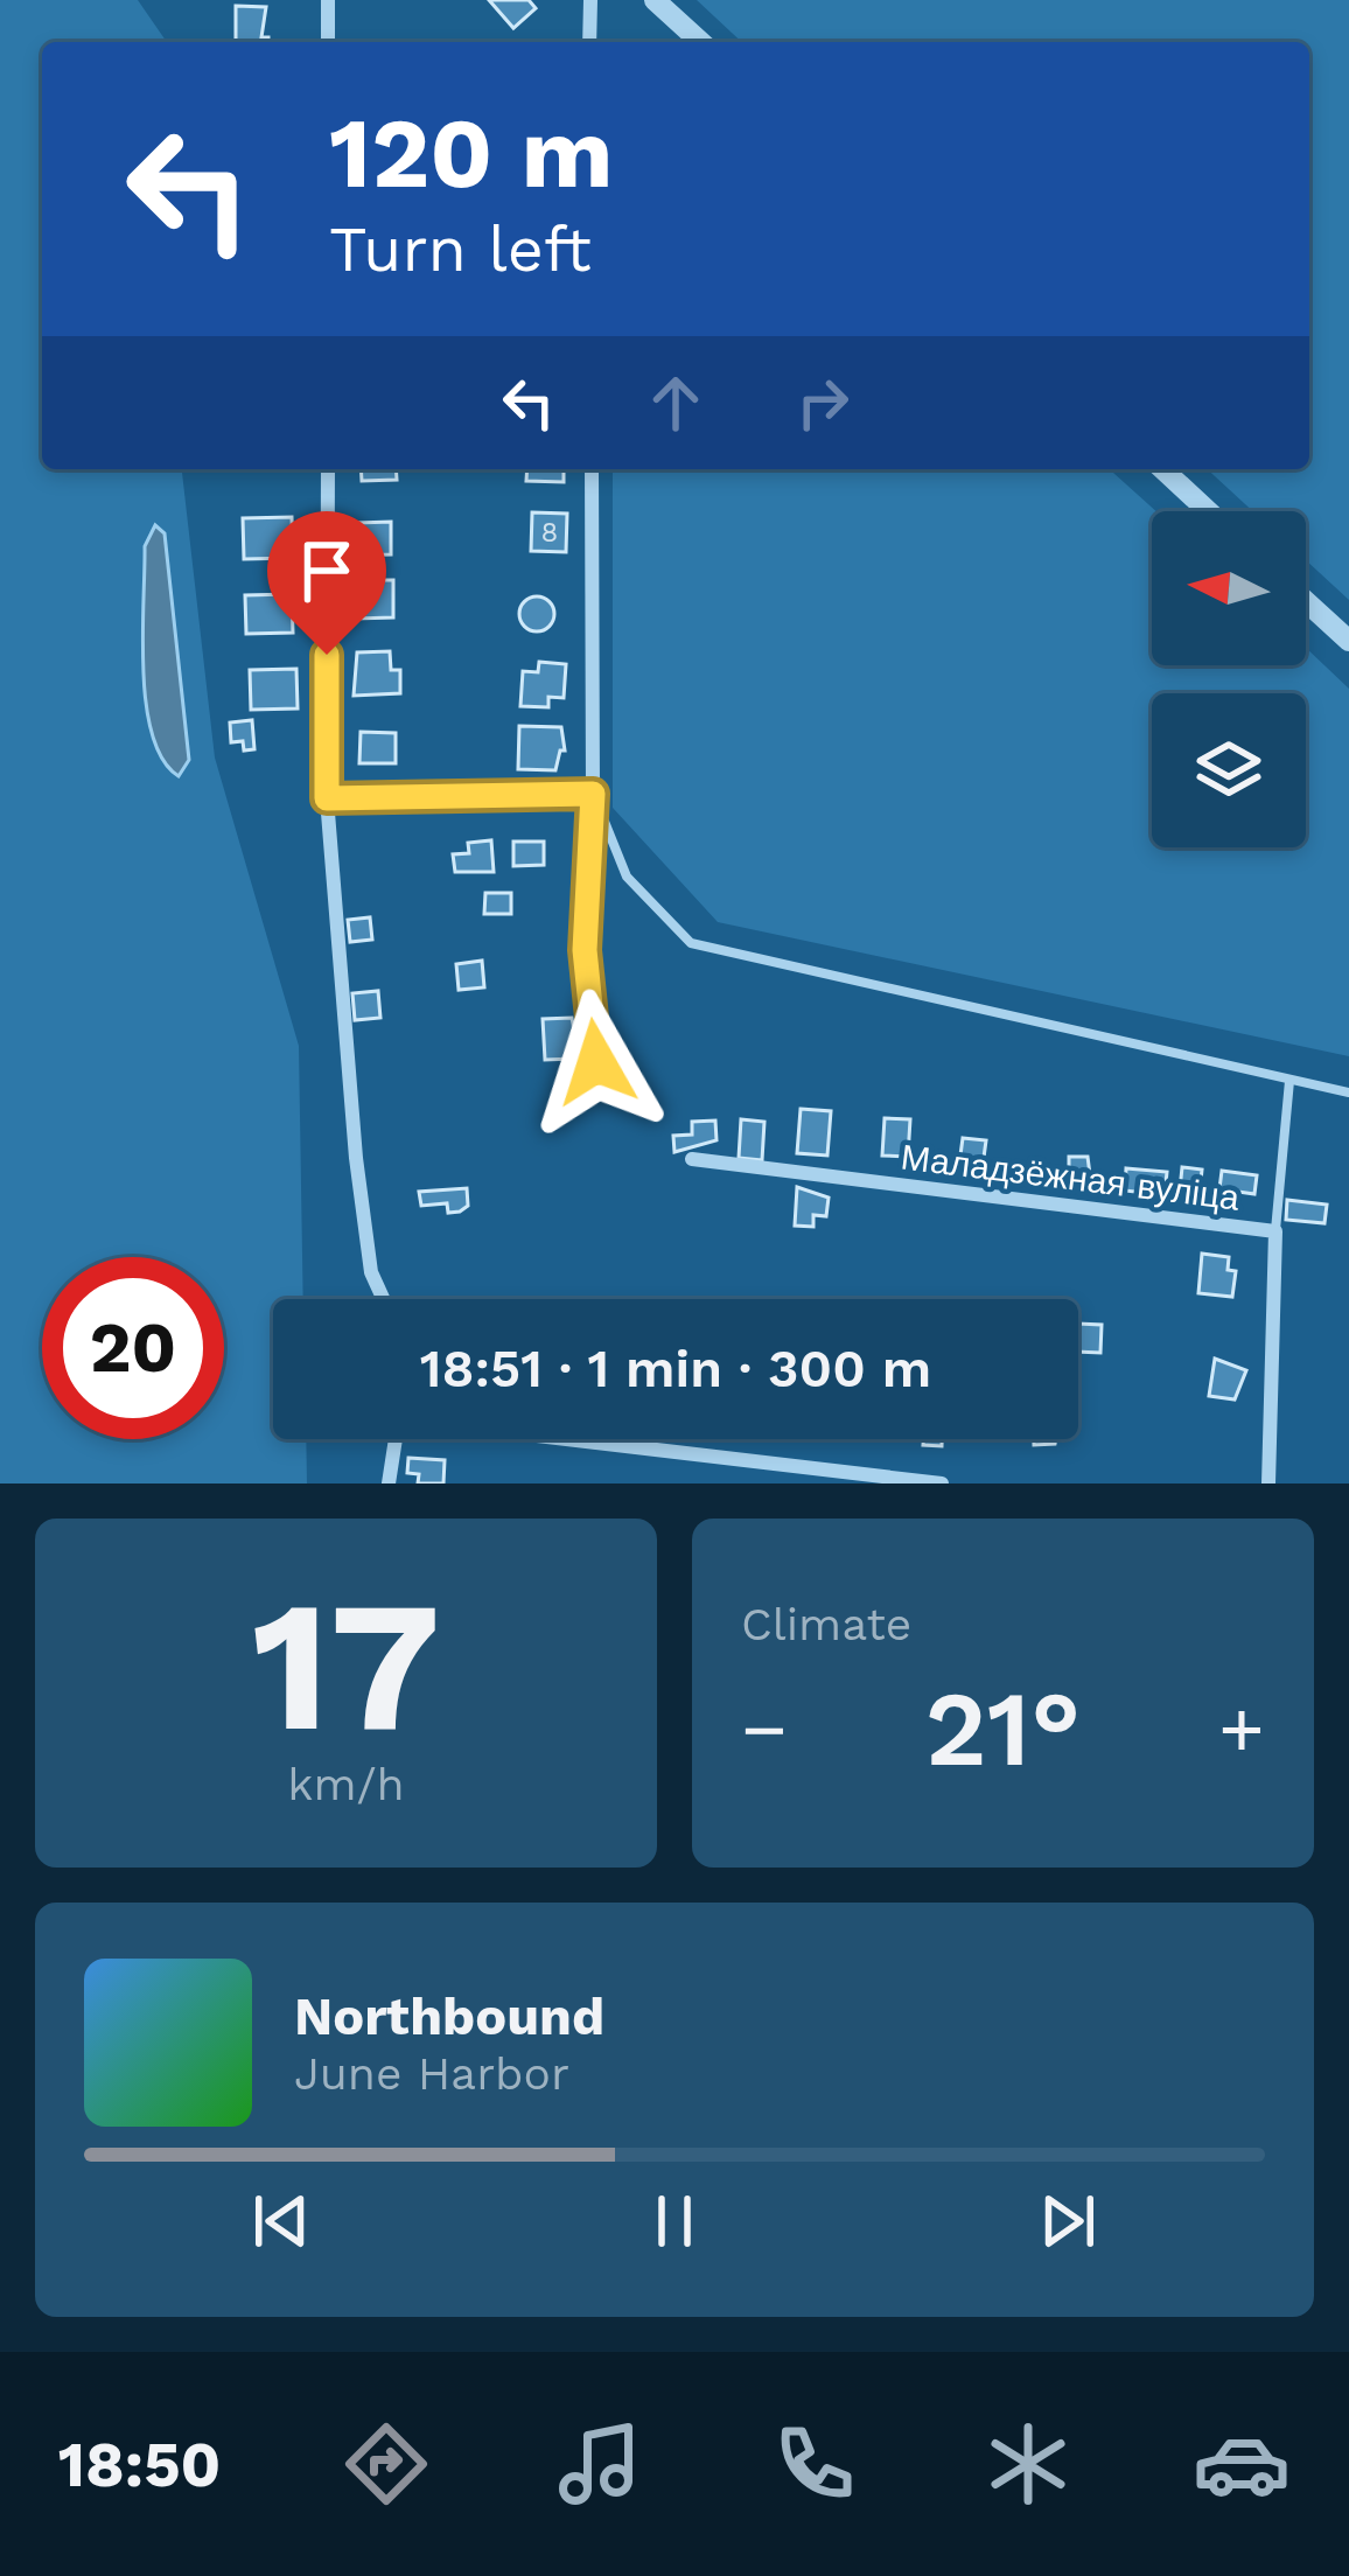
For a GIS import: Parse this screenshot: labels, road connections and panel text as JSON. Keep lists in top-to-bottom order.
{
  "streets": {
    "street": ["Маладзёжная вуліца"]
  },
  "house_numbers": ["8"],
  "north": "left",
  "page": {
    "turn": ["120 m", "Turn left"],
    "limit": "20",
    "trip": "18:51 · 1 min · 300 m",
    "tile": [
      ["17", "km/h"],
      "Climate"
    ],
    "heat": ["−", "21°", "+"],
    "song": ["Northbound", "June Harbor"],
    "tabs": "18:50"
  }
}
